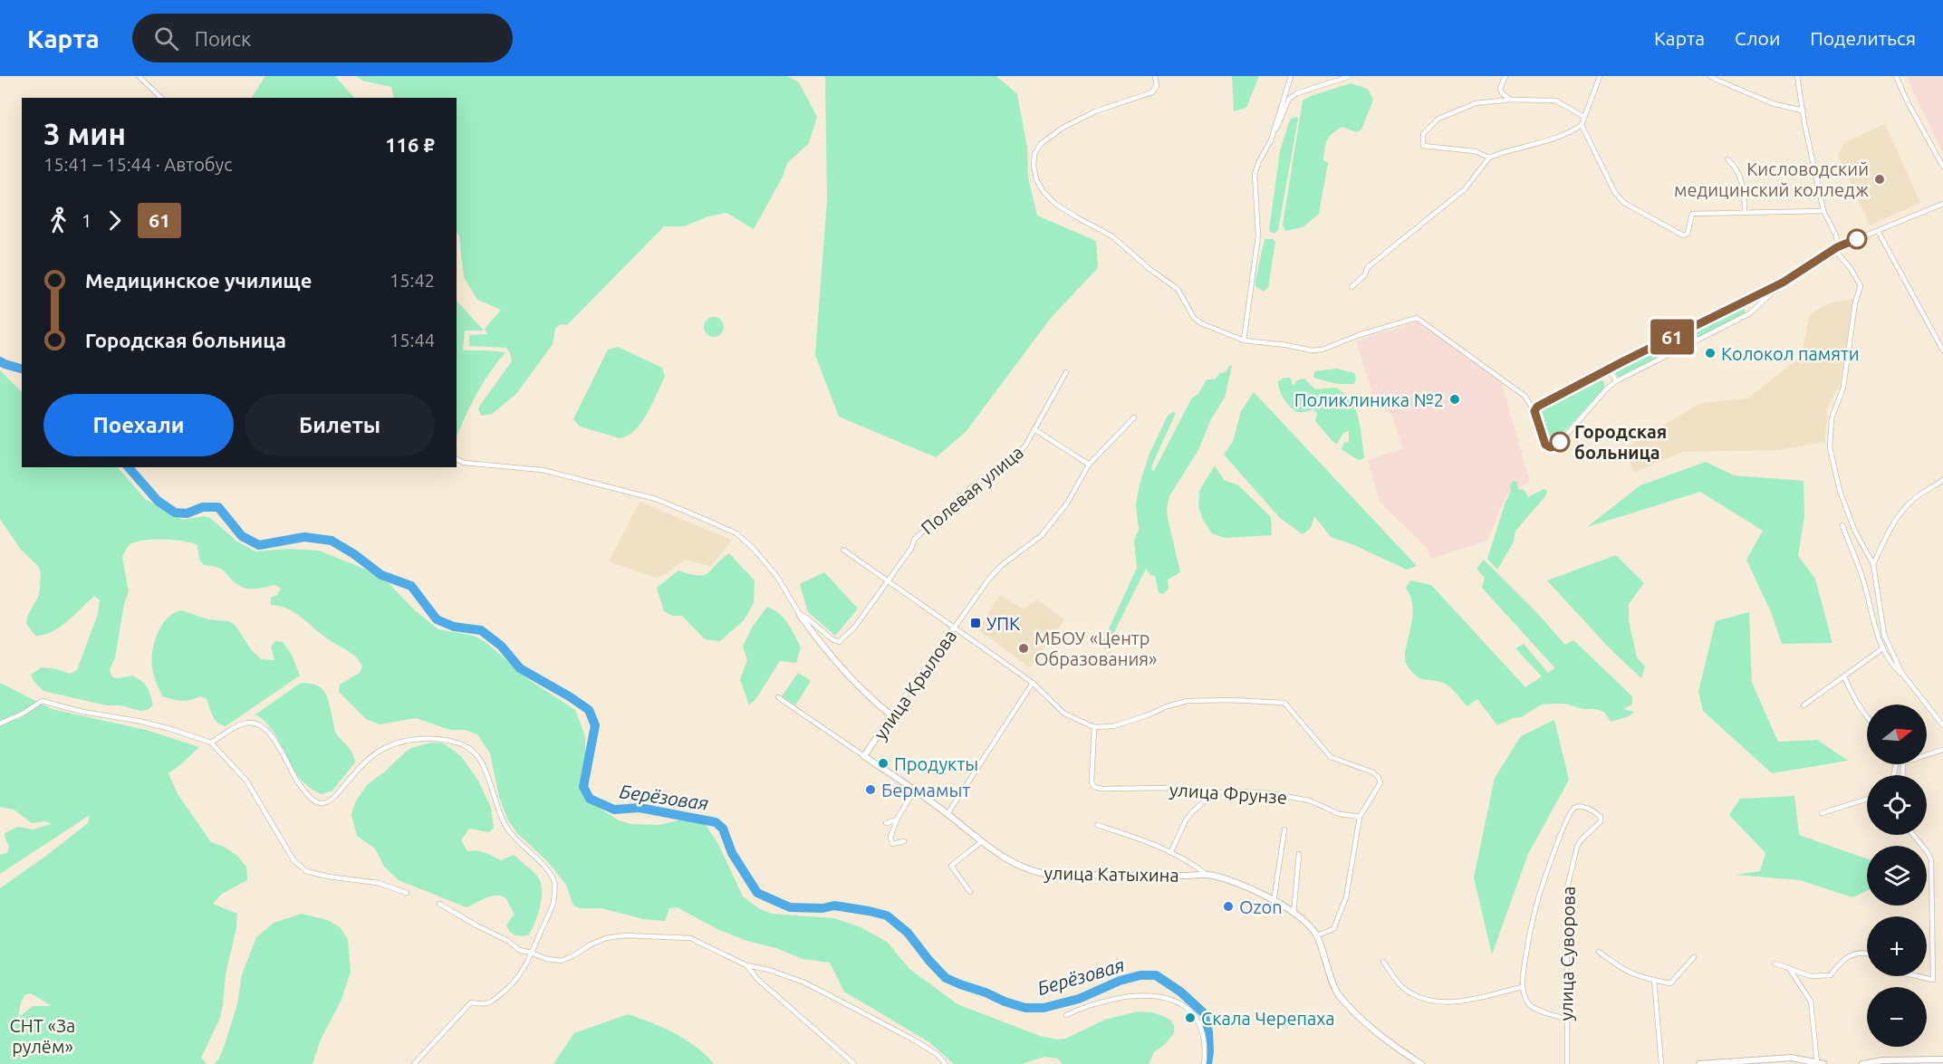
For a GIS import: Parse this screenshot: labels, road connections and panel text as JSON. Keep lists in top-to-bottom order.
{
  "streets": {
    "street": [
      "Полевая улица",
      "улица Крылова",
      "улица Фрунзе",
      "улица Катыхина",
      "улица Суворова"
    ]
  },
  "crossings": [
    ["улица Крылова", "улица Катыхина"]
  ],
  "water": ["Берёзовая"],
  "parks": ["СНТ «За рулём»"],
  "places": {
    "other": [
      "Кисловодский медицинский колледж",
      "Колокол памяти",
      "Поликлиника №2",
      "Городская больница",
      "МБОУ «Центр Образования»",
      "Продукты",
      "Бермамыт",
      "Ozon",
      "Скала Черепаха"
    ],
    "transit": ["УПК"]
  },
  "lines": ["bus line 61"],
  "north": "right",
  "page": {
    "header": "Карта",
    "search": "Поиск",
    "nav": ["Карта", "Слои", "Поделиться"],
    "on_map": "61",
    "heading": ["3 мин", "15:41 – 15:44 · Автобус", "116 ₽"],
    "legs": ["1", "61"],
    "list": [
      {
        "name": "Медицинское училище",
        "value": "15:42"
      },
      {
        "name": "Городская больница",
        "value": "15:44"
      }
    ],
    "buttons": ["Поехали", "Билеты"],
    "map_buttons": ["+", "−"]
  }
}
